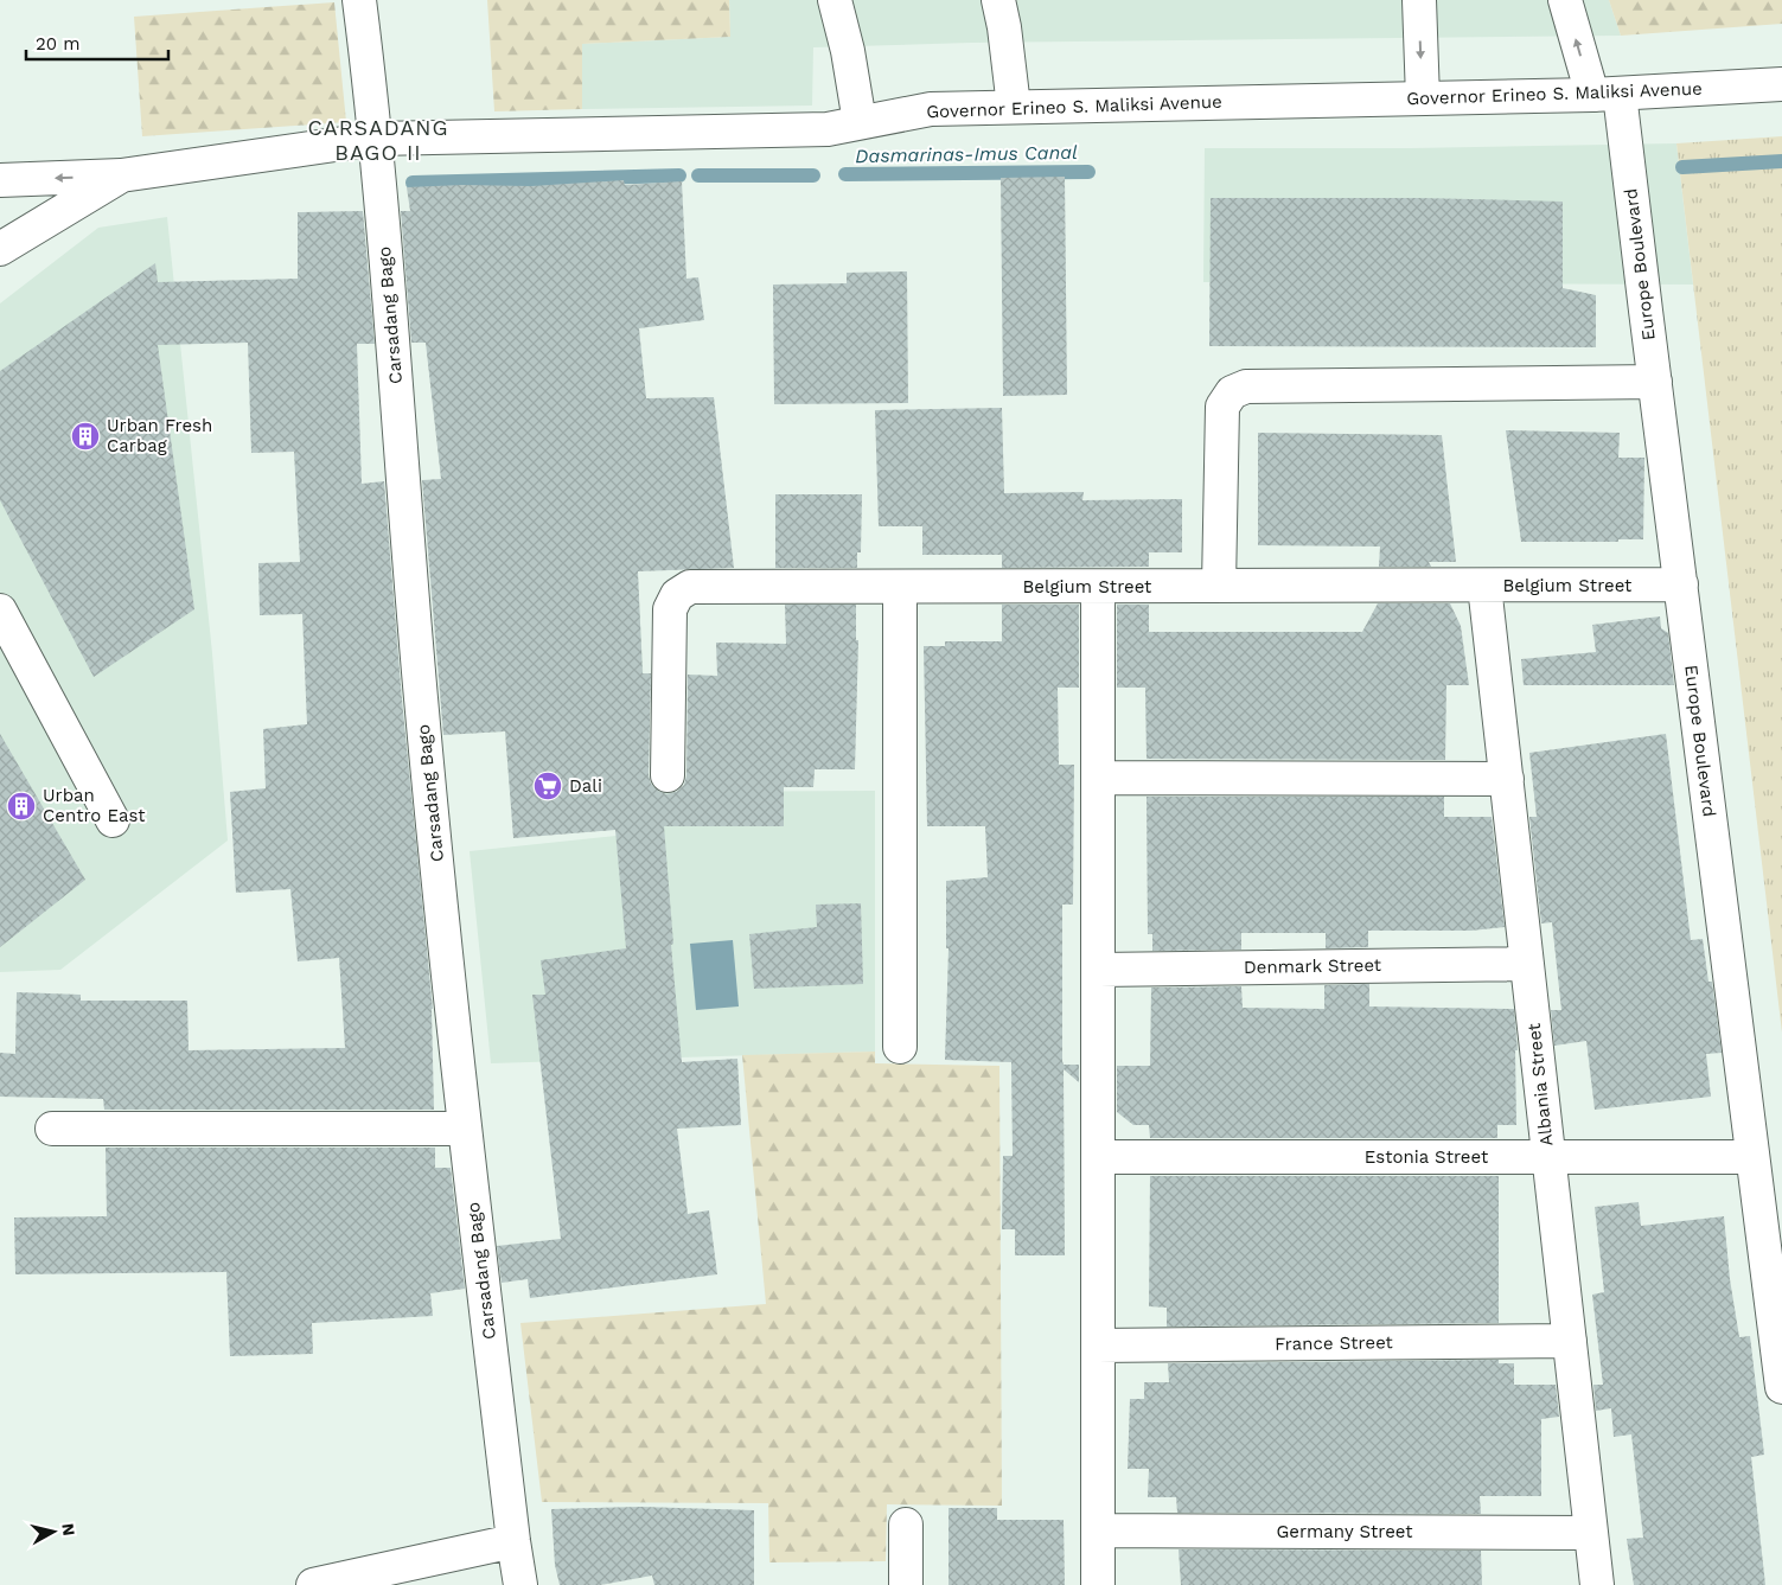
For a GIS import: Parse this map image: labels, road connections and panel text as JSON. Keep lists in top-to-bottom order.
{
  "streets": {
    "street": [
      "Governor Erineo S. Maliksi Avenue",
      "Europe Boulevard",
      "Carsadang Bago",
      "Belgium Street",
      "Denmark Street",
      "Albania Street",
      "Estonia Street",
      "France Street",
      "Germany Street"
    ]
  },
  "crossings": [
    ["Governor Erineo S. Maliksi Avenue", "Europe Boulevard"],
    ["Governor Erineo S. Maliksi Avenue", "Carsadang Bago"],
    ["Europe Boulevard", "Belgium Street"],
    ["Europe Boulevard", "Estonia Street"],
    ["Belgium Street", "Albania Street"],
    ["Denmark Street", "Albania Street"],
    ["Albania Street", "Estonia Street"],
    ["Albania Street", "France Street"],
    ["Albania Street", "Germany Street"]
  ],
  "districts": ["CARSADANG BAGO II"],
  "water": ["Dasmarinas-Imus Canal"],
  "places": {
    "building": ["Urban Fresh Carbag", "Urban Centro East"],
    "supermarket": ["Dali"]
  },
  "scale_bar": "20 m",
  "north": "right"
}
